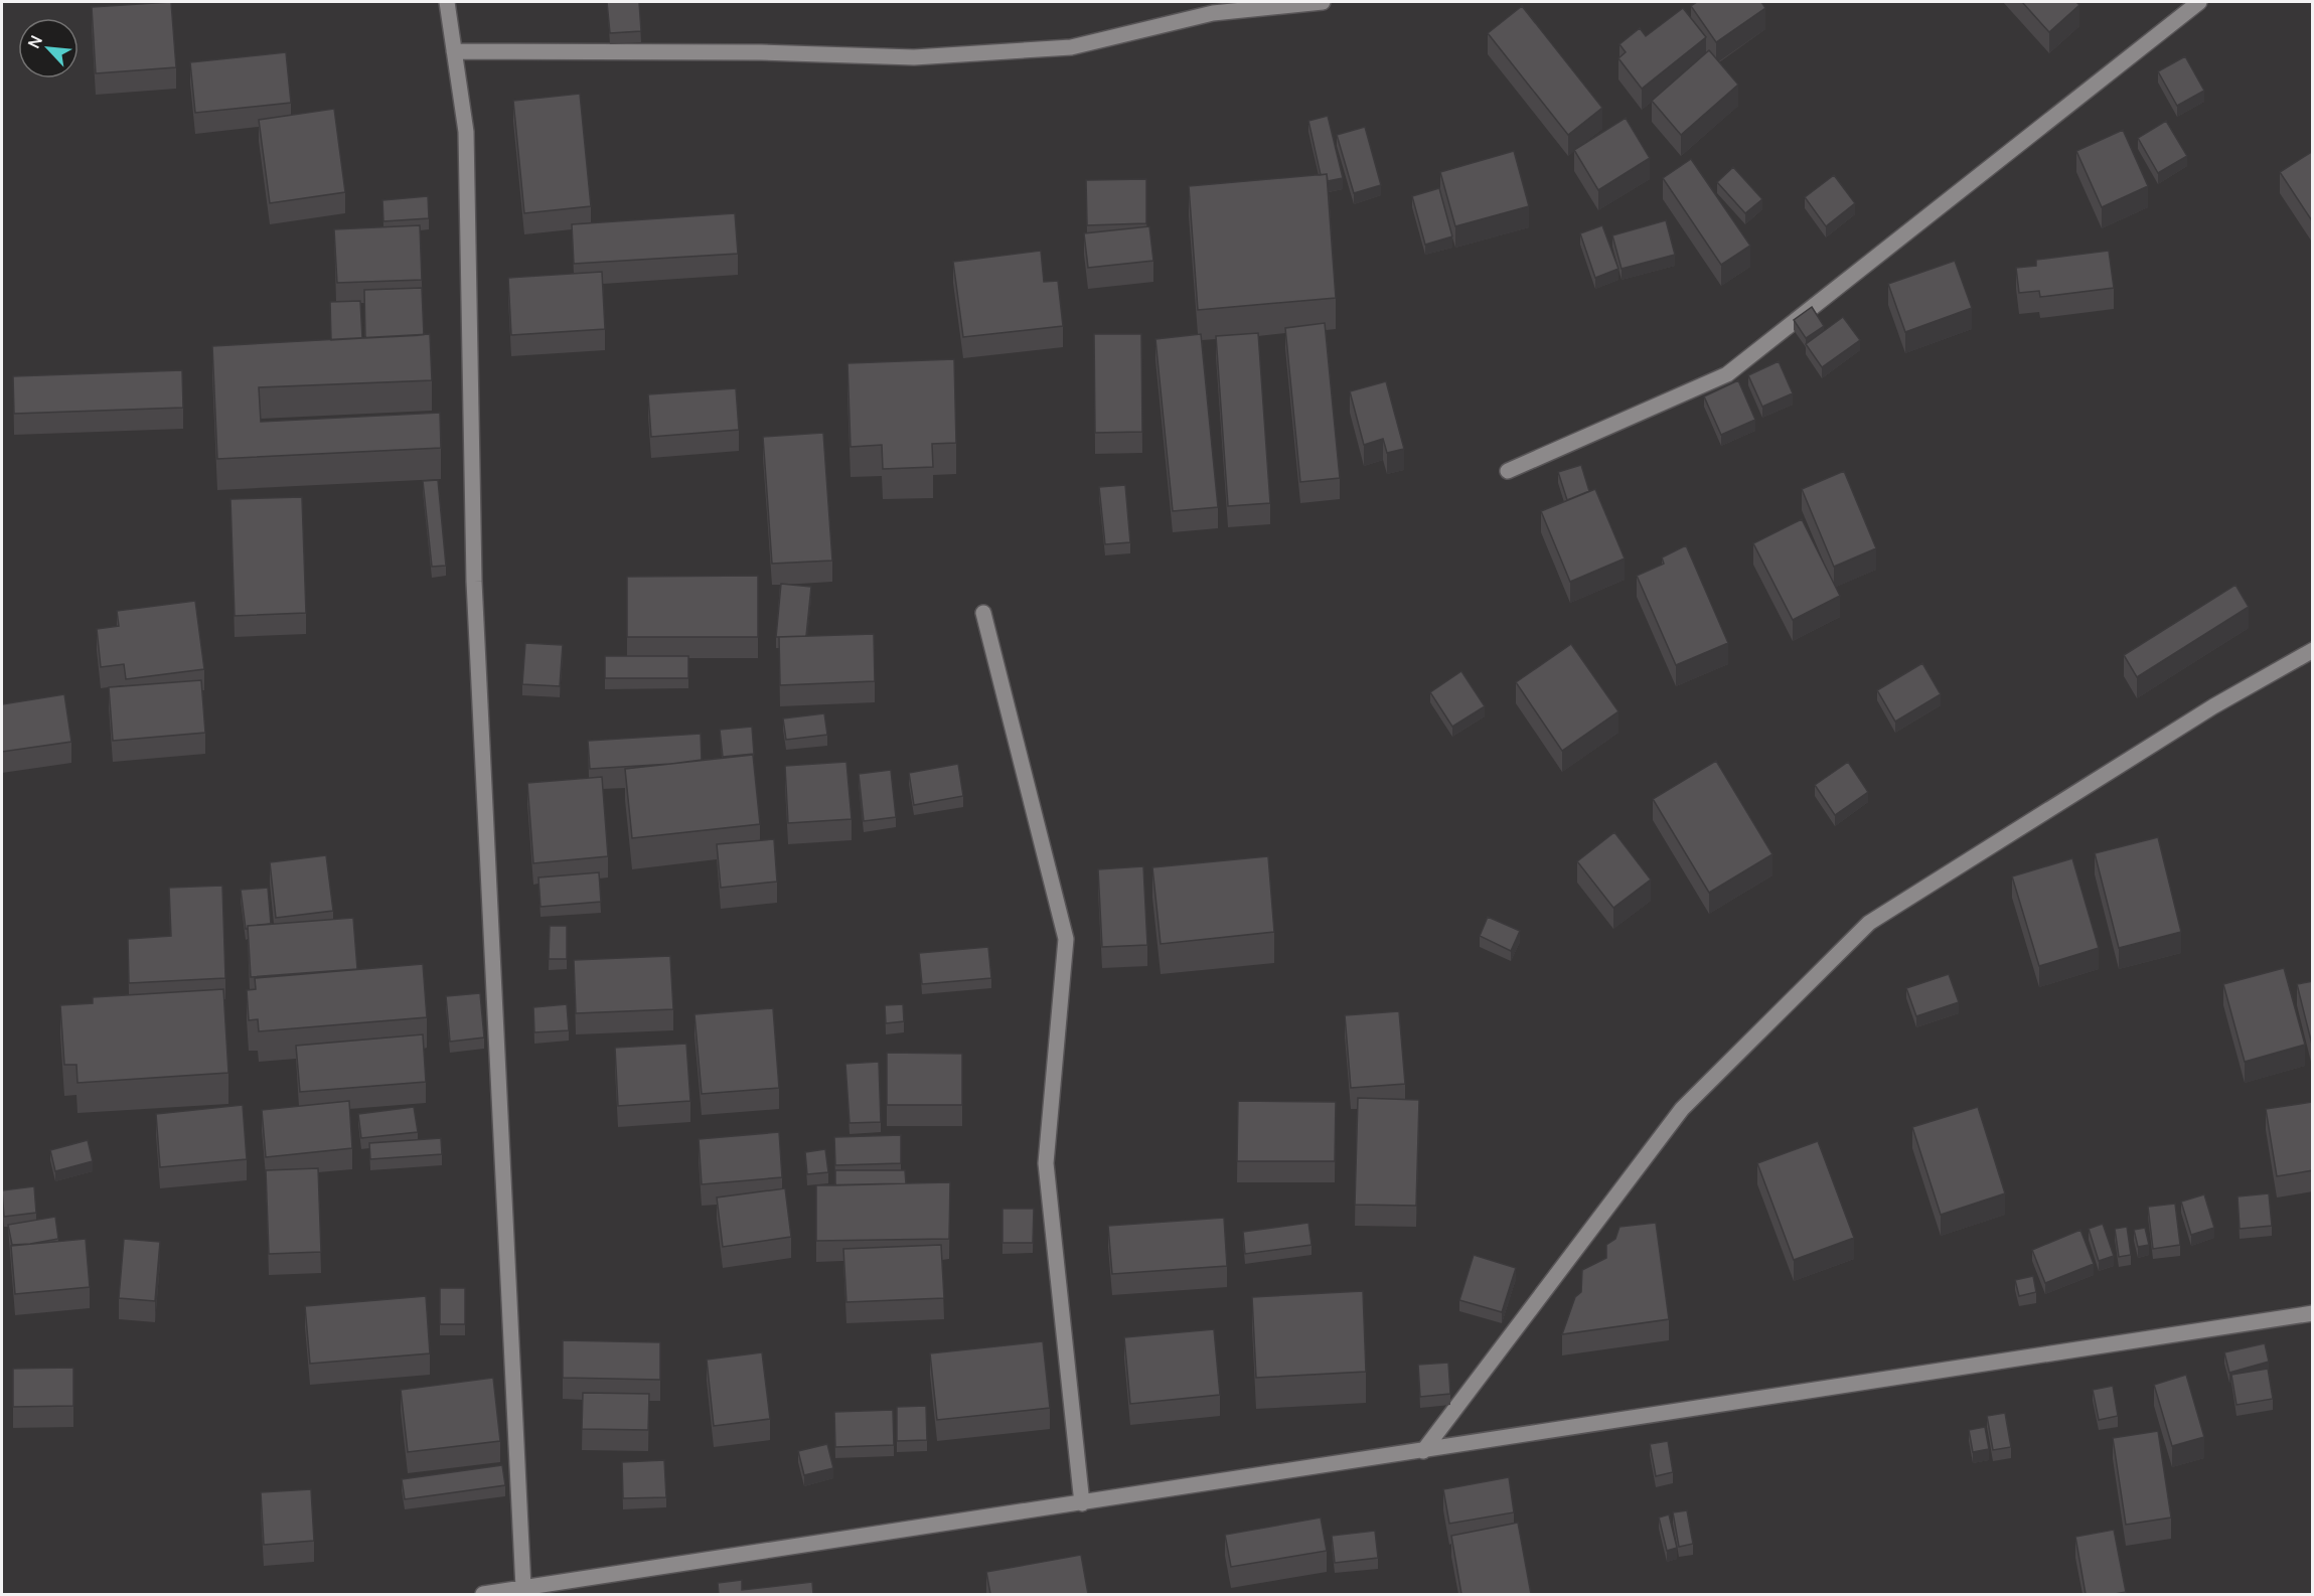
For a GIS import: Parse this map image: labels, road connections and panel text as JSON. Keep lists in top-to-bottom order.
{
  "north": "top left"
}
